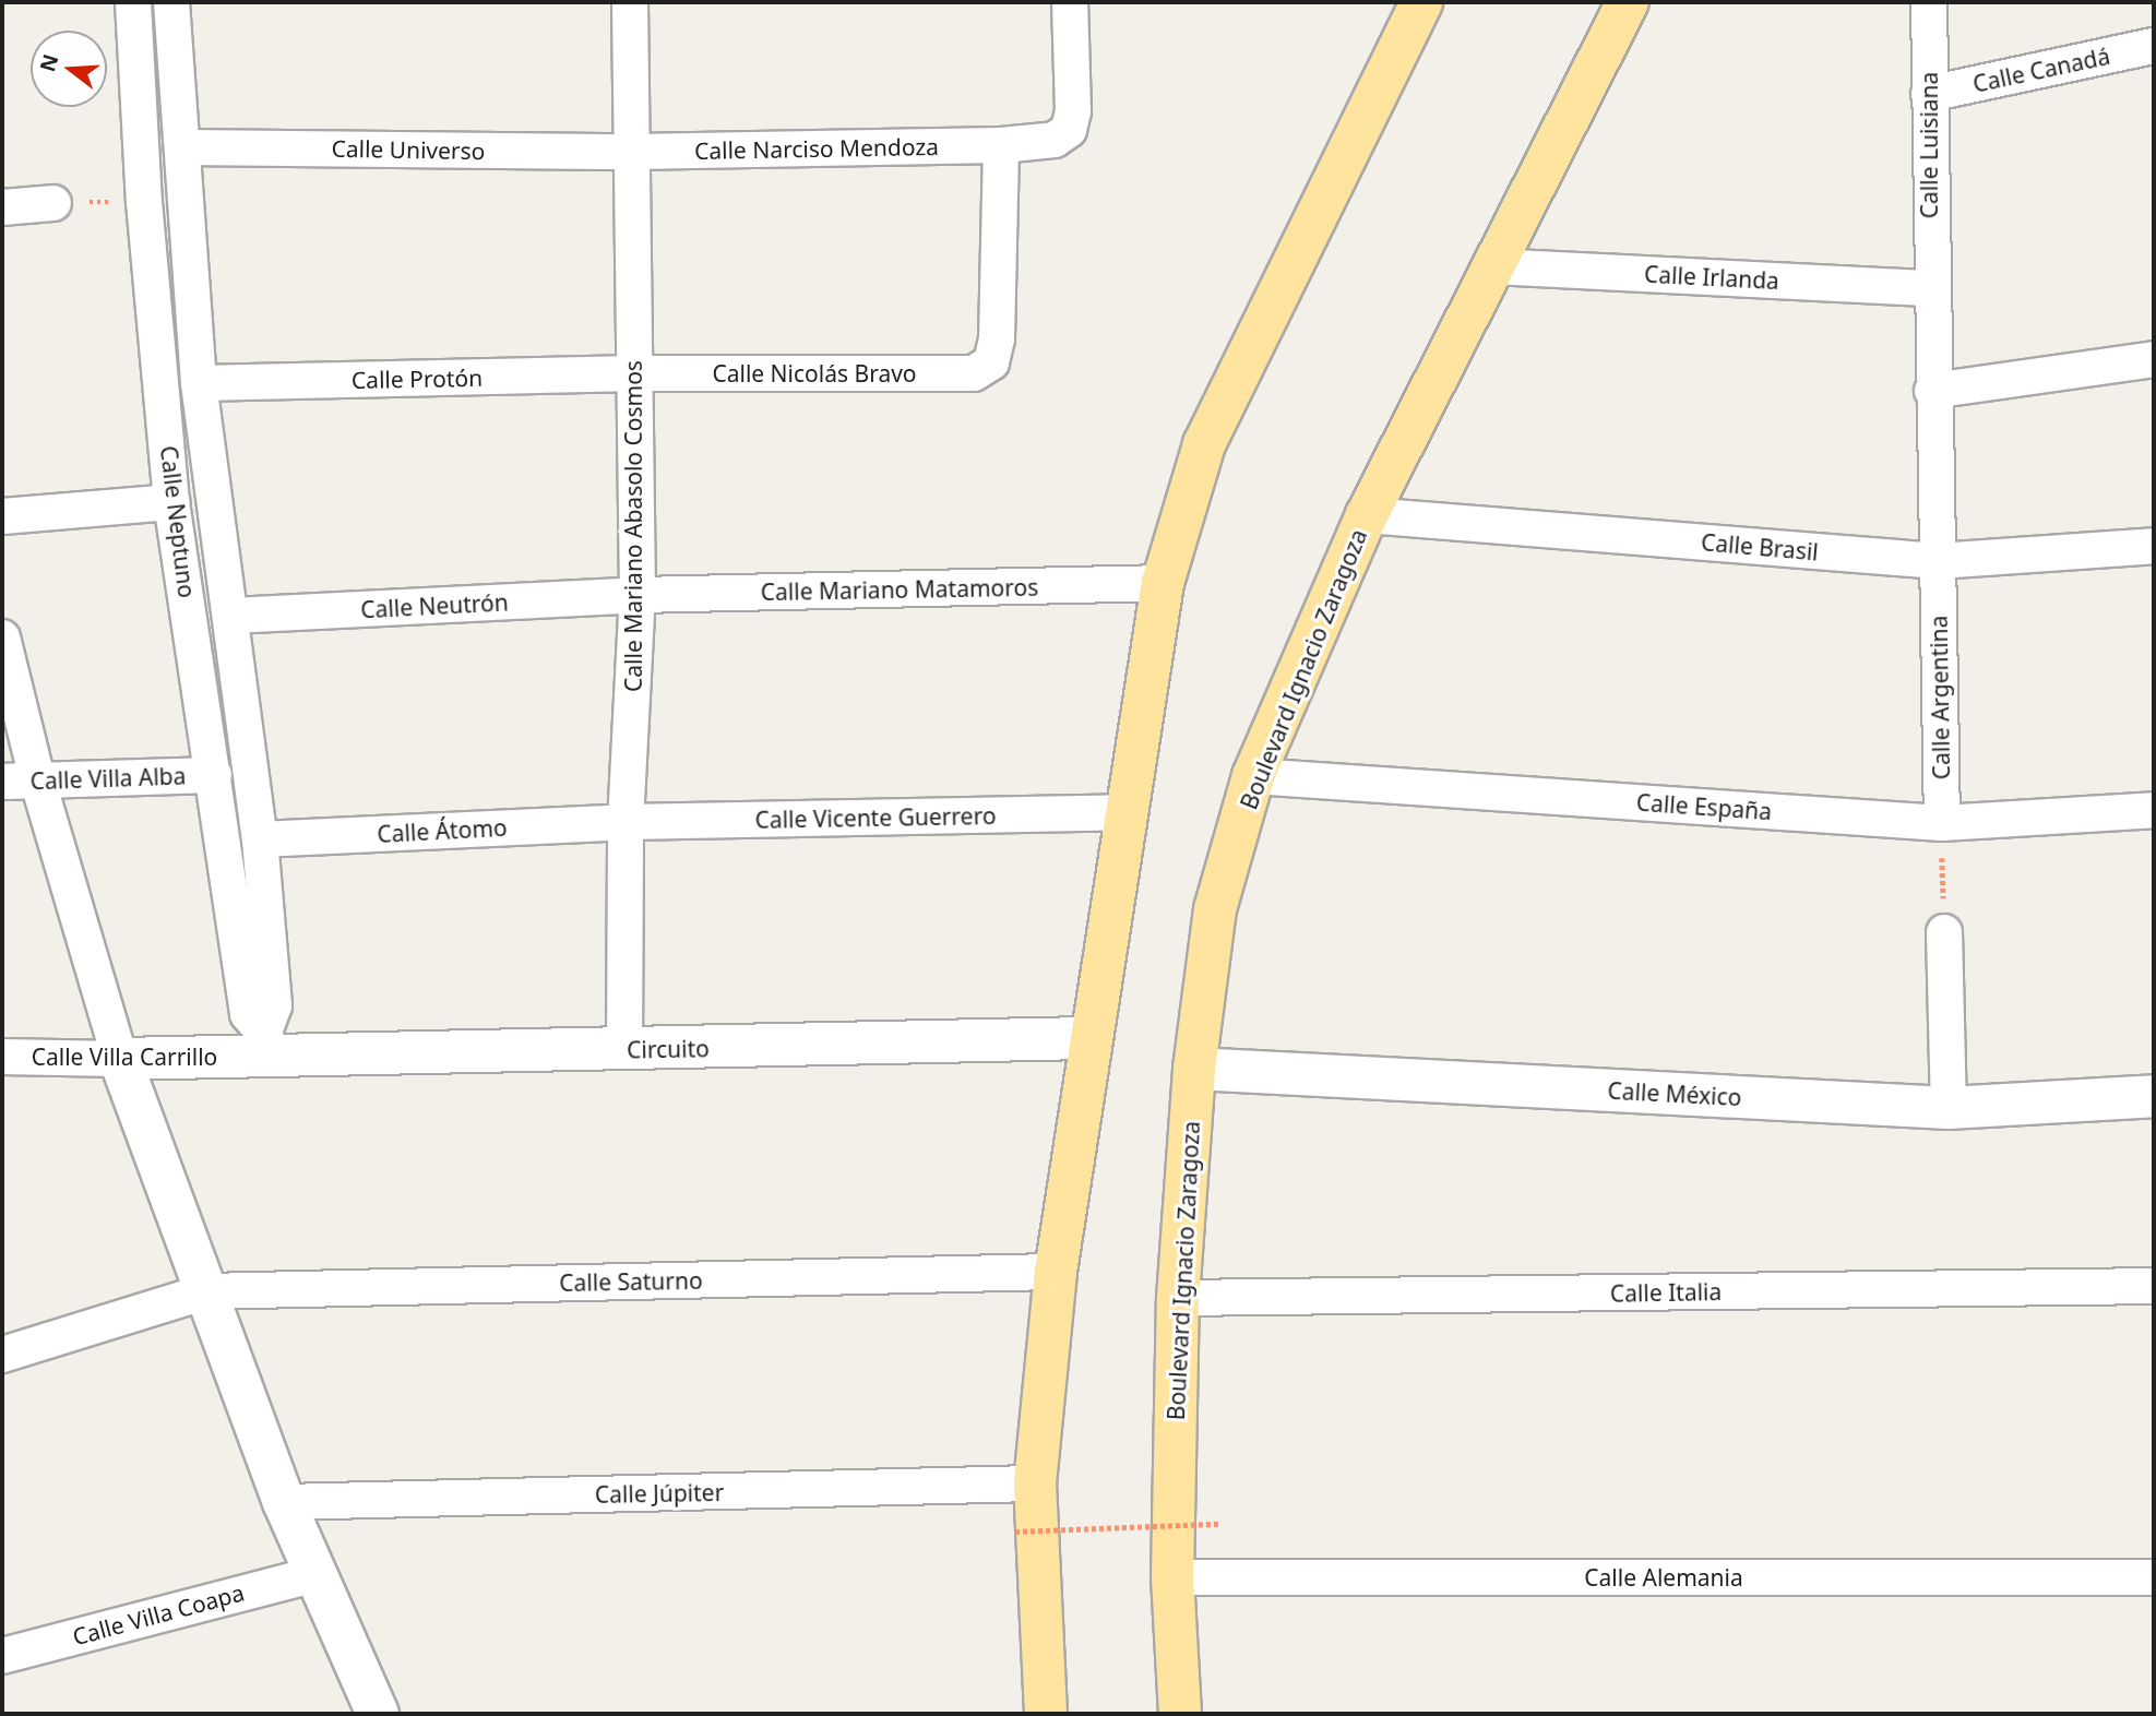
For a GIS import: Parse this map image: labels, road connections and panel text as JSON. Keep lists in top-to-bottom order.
{
  "streets": {
    "main road": ["Boulevard Ignacio Zaragoza"],
    "street": [
      "Calle Canadá",
      "Calle Luisiana",
      "Calle Narciso Mendoza",
      "Calle Universo",
      "Calle Irlanda",
      "Calle Nicolás Bravo",
      "Calle Protón",
      "Calle Neptuno",
      "Calle Mariano Abasolo Cosmos",
      "Calle Brasil",
      "Calle Mariano Matamoros",
      "Calle Neutrón",
      "Calle Argentina",
      "Calle Villa Alba",
      "Calle España",
      "Calle Vicente Guerrero",
      "Calle Átomo",
      "Circuito",
      "Calle Villa Carrillo",
      "Calle México",
      "Calle Saturno",
      "Calle Italia",
      "Calle Júpiter",
      "Calle Alemania",
      "Calle Villa Coapa"
    ]
  },
  "crossings": [
    ["Calle Canadá", "Calle Luisiana"],
    ["Calle Luisiana", "Calle Irlanda"],
    ["Calle Luisiana", "Calle Argentina"],
    ["Calle Narciso Mendoza", "Calle Universo"],
    ["Calle Narciso Mendoza", "Calle Nicolás Bravo"],
    ["Calle Narciso Mendoza", "Calle Mariano Abasolo Cosmos"],
    ["Calle Universo", "Calle Neptuno"],
    ["Calle Universo", "Calle Mariano Abasolo Cosmos"],
    ["Calle Irlanda", "Boulevard Ignacio Zaragoza"],
    ["Calle Irlanda", "Calle Argentina"],
    ["Calle Nicolás Bravo", "Calle Protón"],
    ["Calle Nicolás Bravo", "Calle Mariano Abasolo Cosmos"],
    ["Calle Protón", "Calle Neptuno"],
    ["Calle Protón", "Calle Mariano Abasolo Cosmos"],
    ["Calle Neptuno", "Calle Neutrón"],
    ["Calle Neptuno", "Calle Villa Alba"],
    ["Calle Neptuno", "Calle Átomo"],
    ["Calle Neptuno", "Circuito"],
    ["Calle Neptuno", "Calle Villa Carrillo"],
    ["Calle Mariano Abasolo Cosmos", "Calle Mariano Matamoros"],
    ["Calle Mariano Abasolo Cosmos", "Calle Neutrón"],
    ["Calle Mariano Abasolo Cosmos", "Calle Vicente Guerrero"],
    ["Calle Mariano Abasolo Cosmos", "Calle Átomo"],
    ["Calle Mariano Abasolo Cosmos", "Circuito"],
    ["Calle Brasil", "Boulevard Ignacio Zaragoza"],
    ["Calle Brasil", "Calle Argentina"],
    ["Calle Mariano Matamoros", "Calle Neutrón"],
    ["Boulevard Ignacio Zaragoza", "Calle España"],
    ["Boulevard Ignacio Zaragoza", "Calle México"],
    ["Boulevard Ignacio Zaragoza", "Calle Italia"],
    ["Boulevard Ignacio Zaragoza", "Calle Alemania"],
    ["Calle Argentina", "Calle España"],
    ["Calle Vicente Guerrero", "Calle Átomo"],
    ["Circuito", "Calle Villa Carrillo"]
  ],
  "north": "left"
}
